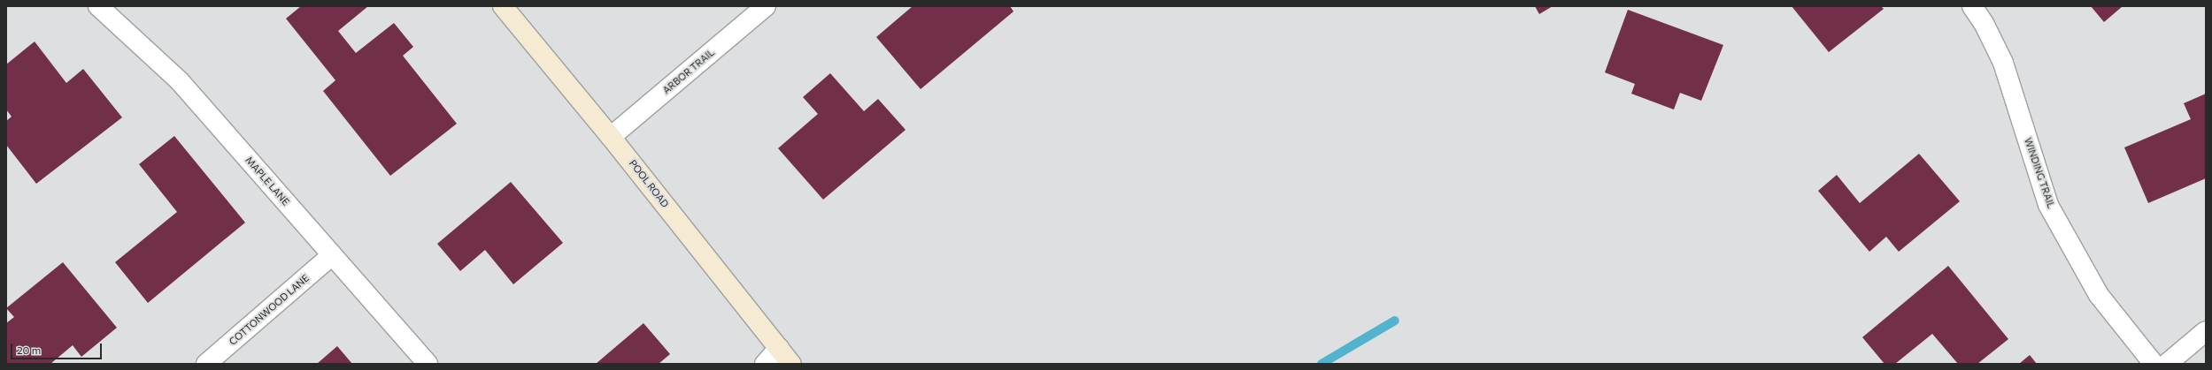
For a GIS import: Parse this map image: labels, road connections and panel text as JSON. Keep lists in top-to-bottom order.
{
  "streets": {
    "main road": ["POOL ROAD"],
    "street": [
      "ARBOR TRAIL",
      "WINDING TRAIL",
      "MAPLE LANE",
      "COTTONWOOD LANE"
    ]
  },
  "crossings": [
    ["ARBOR TRAIL", "POOL ROAD"],
    ["MAPLE LANE", "COTTONWOOD LANE"]
  ],
  "scale_bar": "20 m"
}
